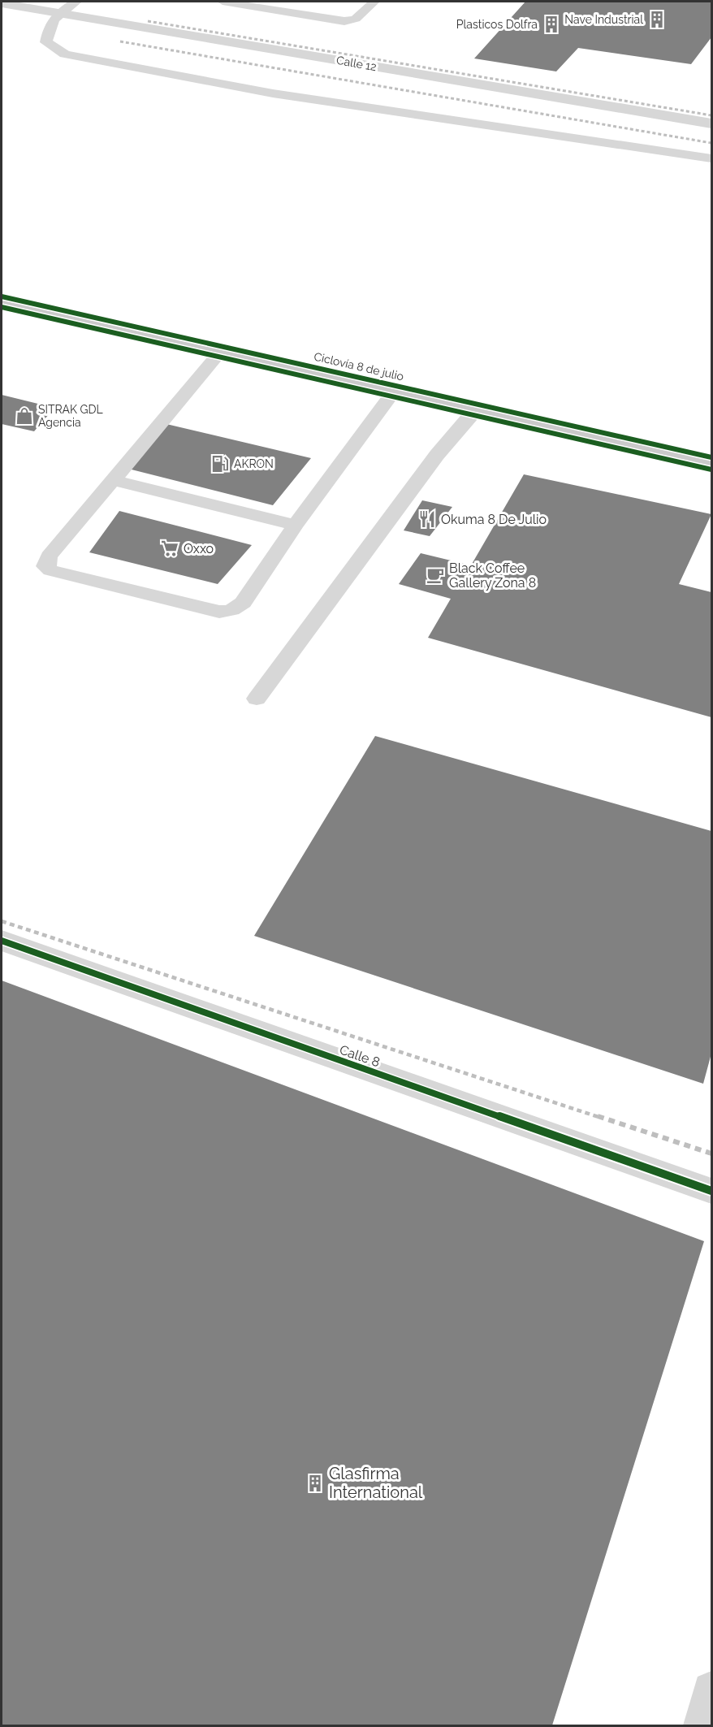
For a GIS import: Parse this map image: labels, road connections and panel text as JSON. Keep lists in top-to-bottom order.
{
  "streets": {
    "street": ["Calle 12", "Calle 8"],
    "cycle path": ["Ciclovía 8 de julio"]
  },
  "places": {
    "building": ["Nave Industrial", "Plasticos Dolfra", "Glasfirma International"],
    "shop": ["SITRAK GDL Agencia"],
    "fuel station": ["AKRON"],
    "restaurant": ["Okuma 8 De Julio"],
    "supermarket": ["Oxxo"],
    "cafe": ["Black Coffee Gallery Zona 8"]
  }
}
